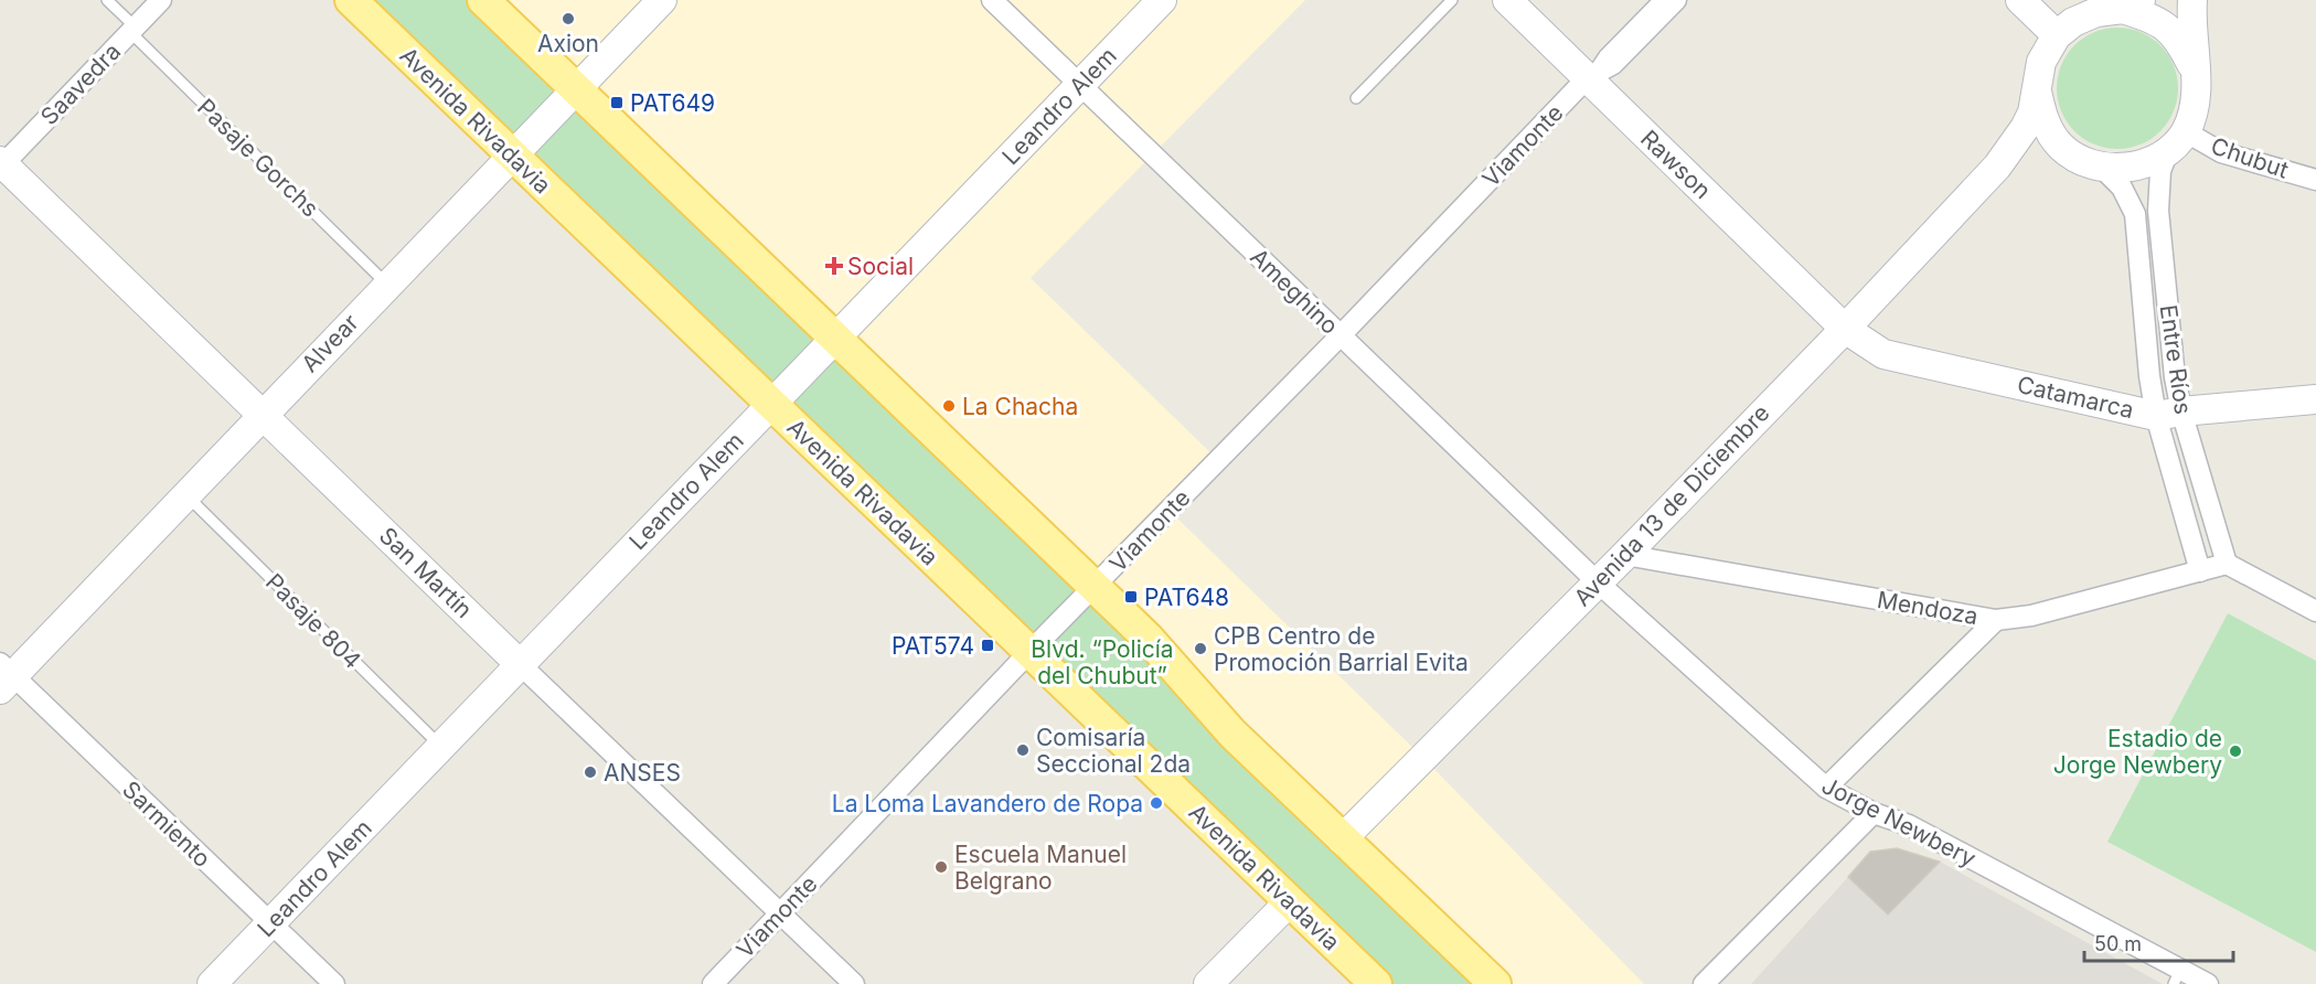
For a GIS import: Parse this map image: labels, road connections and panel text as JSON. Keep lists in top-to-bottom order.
{
  "streets": {
    "main road": [
      "Leandro Alem",
      "Avenida Rivadavia",
      "Rawson",
      "Alvear",
      "Catamarca",
      "Avenida 13 de Diciembre",
      "San Martín"
    ],
    "street": [
      "Saavedra",
      "Viamonte",
      "Chubut",
      "Ameghino",
      "Entre Ríos",
      "Mendoza",
      "Jorge Newbery",
      "Sarmiento"
    ],
    "lane": ["Pasaje Gorchs", "Pasaje 804"]
  },
  "crossings": [
    ["Saavedra", "Pasaje Gorchs"],
    ["Saavedra", "San Martín"],
    ["Leandro Alem", "Avenida Rivadavia"],
    ["Leandro Alem", "Ameghino"],
    ["Leandro Alem", "San Martín"],
    ["Leandro Alem", "Pasaje 804"],
    ["Leandro Alem", "Sarmiento"],
    ["Avenida Rivadavia", "Viamonte"],
    ["Avenida Rivadavia", "Alvear"],
    ["Viamonte", "Rawson"],
    ["Viamonte", "Ameghino"],
    ["Viamonte", "San Martín"],
    ["Pasaje Gorchs", "Alvear"],
    ["Chubut", "Entre Ríos"],
    ["Rawson", "Catamarca"],
    ["Rawson", "Avenida 13 de Diciembre"],
    ["Ameghino", "Avenida 13 de Diciembre"],
    ["Ameghino", "Jorge Newbery"],
    ["Alvear", "San Martín"],
    ["Alvear", "Pasaje 804"],
    ["Alvear", "Sarmiento"],
    ["Entre Ríos", "Catamarca"],
    ["Entre Ríos", "Mendoza"],
    ["Catamarca", "Avenida 13 de Diciembre"],
    ["Avenida 13 de Diciembre", "Mendoza"],
    ["Avenida 13 de Diciembre", "Jorge Newbery"]
  ],
  "parks": ["Blvd. “Policía del Chubut”"],
  "places": {
    "other": [
      "Axion",
      "La Chacha",
      "CPB Centro de Promoción Barrial Evita",
      "Comisaría Seccional 2da",
      "Estadio de Jorge Newbery",
      "ANSES",
      "La Loma Lavandero de Ropa",
      "Escuela Manuel Belgrano"
    ],
    "transit": ["PAT649", "PAT648", "PAT574"],
    "health": ["Social"]
  },
  "scale_bar": "50 m"
}
